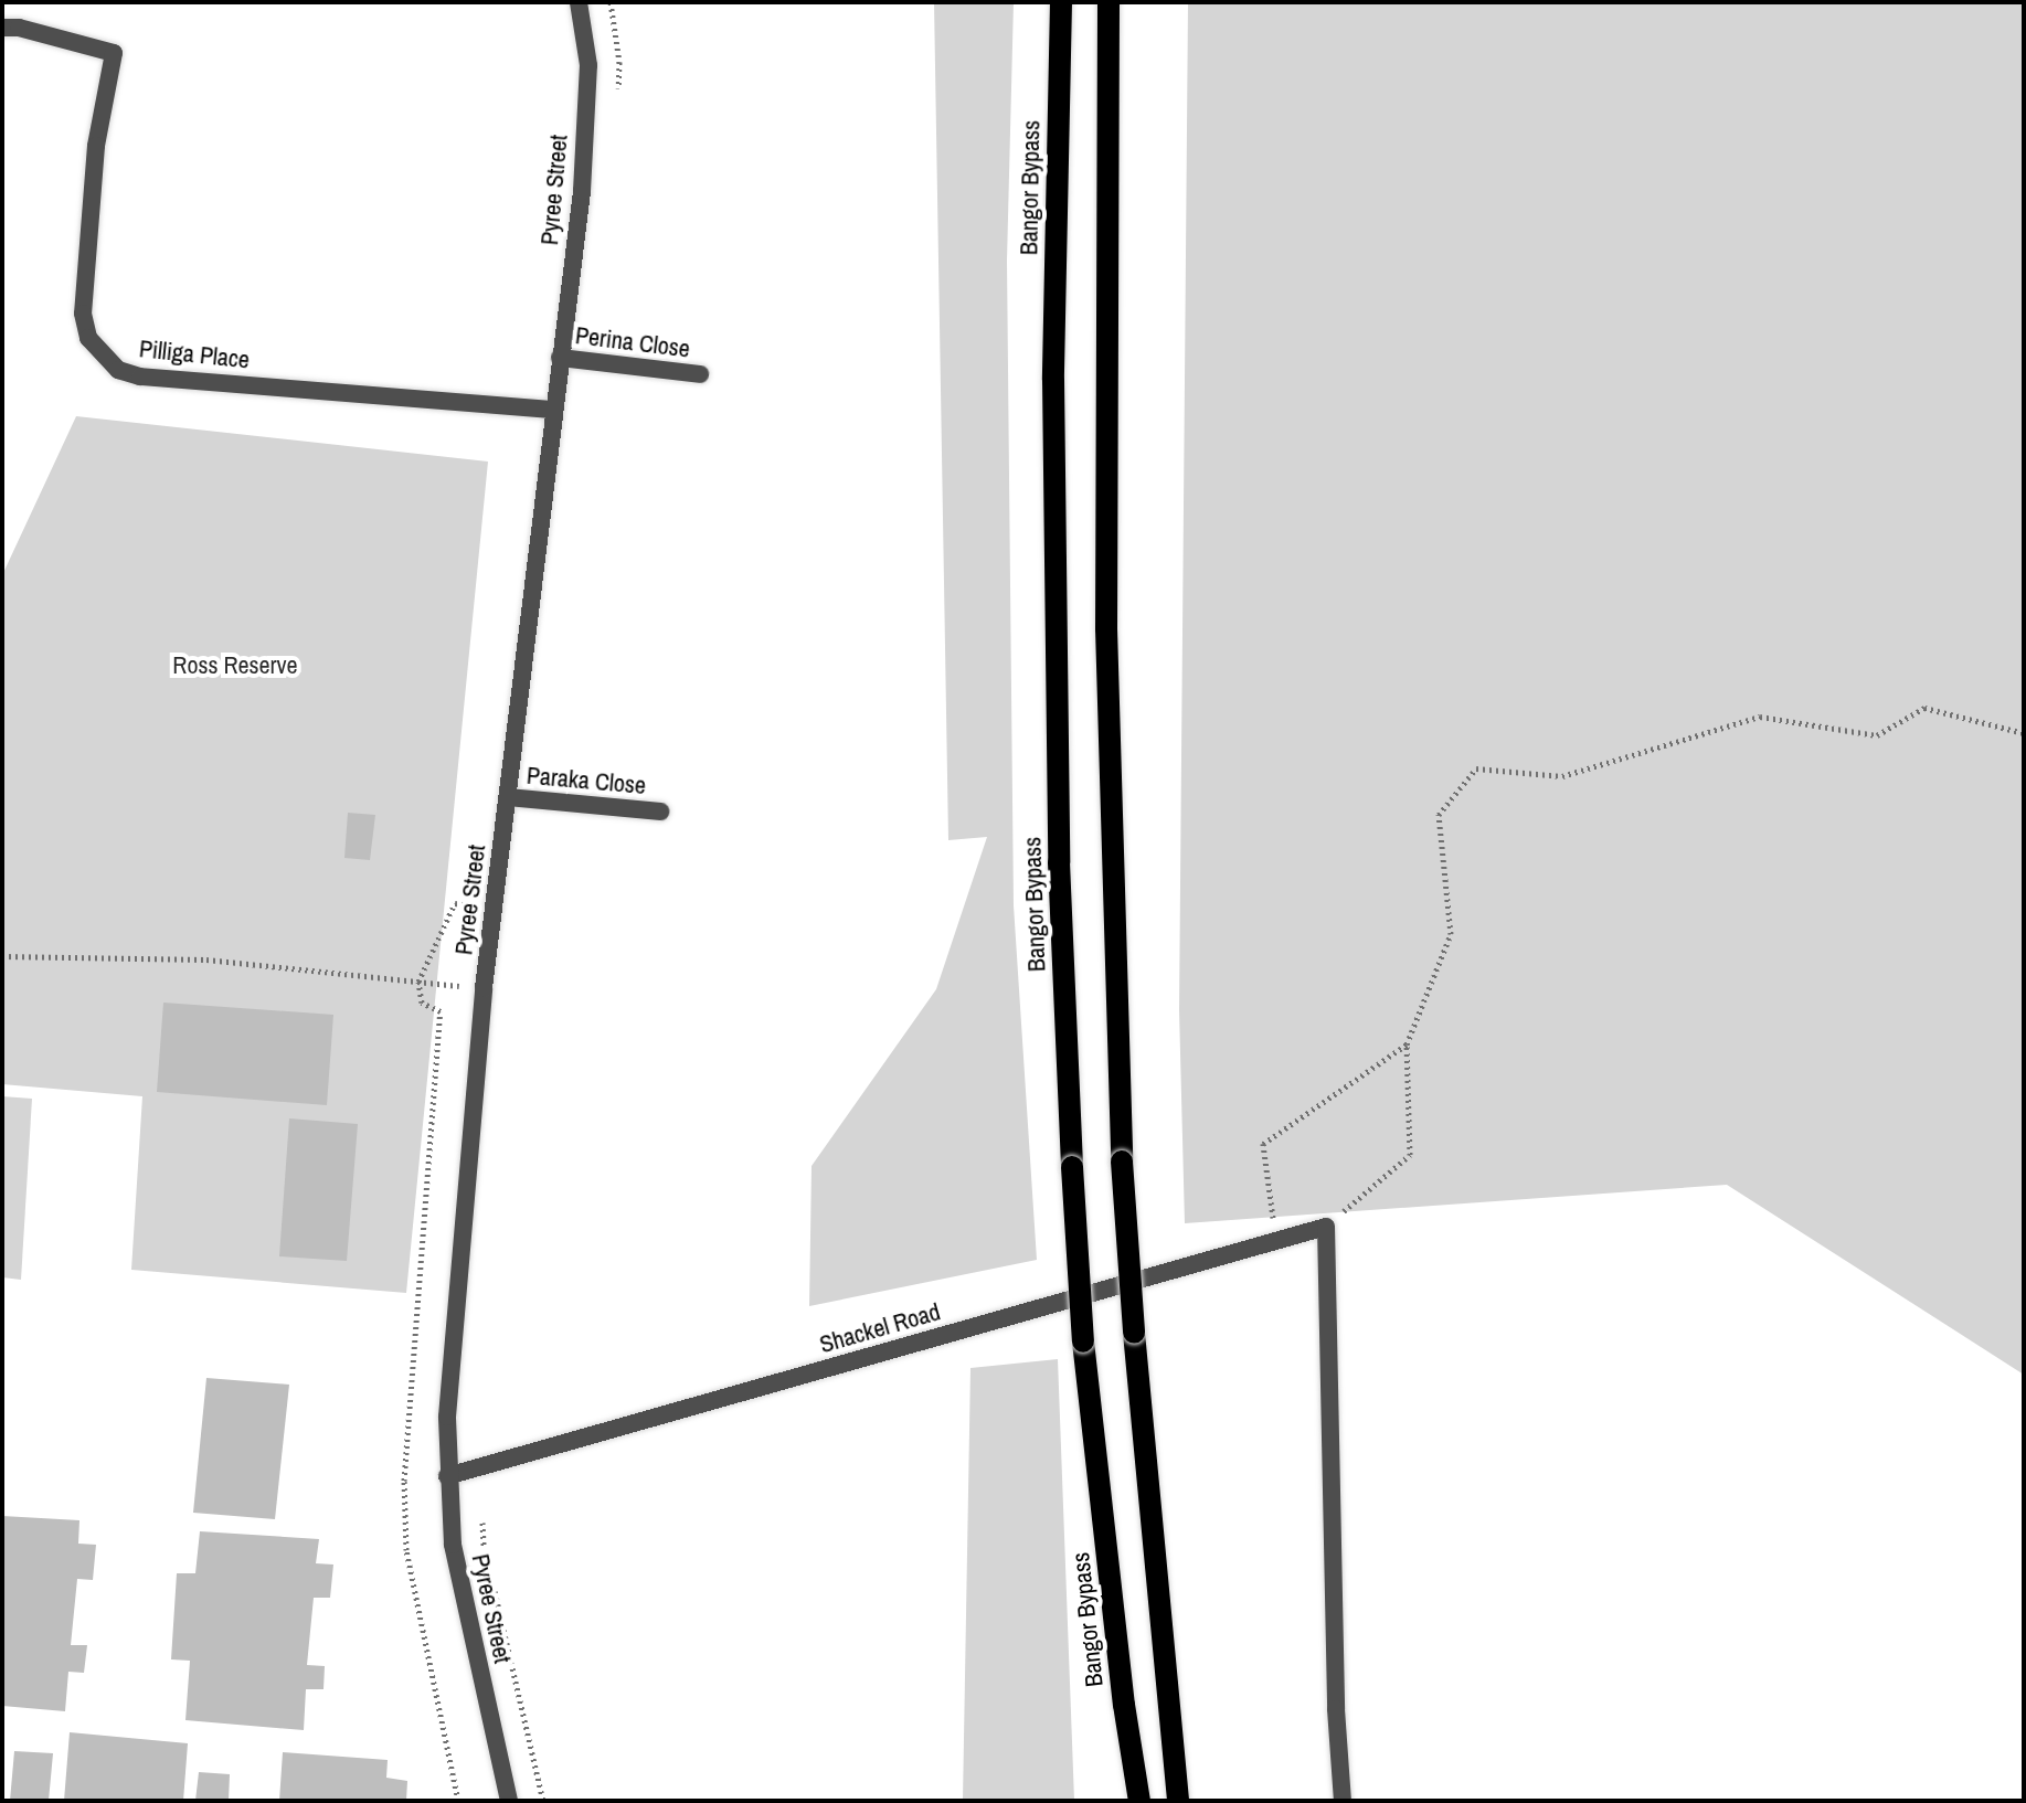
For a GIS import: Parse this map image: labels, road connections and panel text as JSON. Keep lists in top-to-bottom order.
{
  "streets": {
    "main road": ["Bangor Bypass"],
    "street": [
      "Pyree Street",
      "Perina Close",
      "Pilliga Place",
      "Paraka Close",
      "Shackel Road"
    ]
  },
  "crossings": [
    ["Pyree Street", "Perina Close"],
    ["Pyree Street", "Pilliga Place"],
    ["Pyree Street", "Paraka Close"],
    ["Pyree Street", "Shackel Road"]
  ],
  "parks": ["Ross Reserve"]
}
